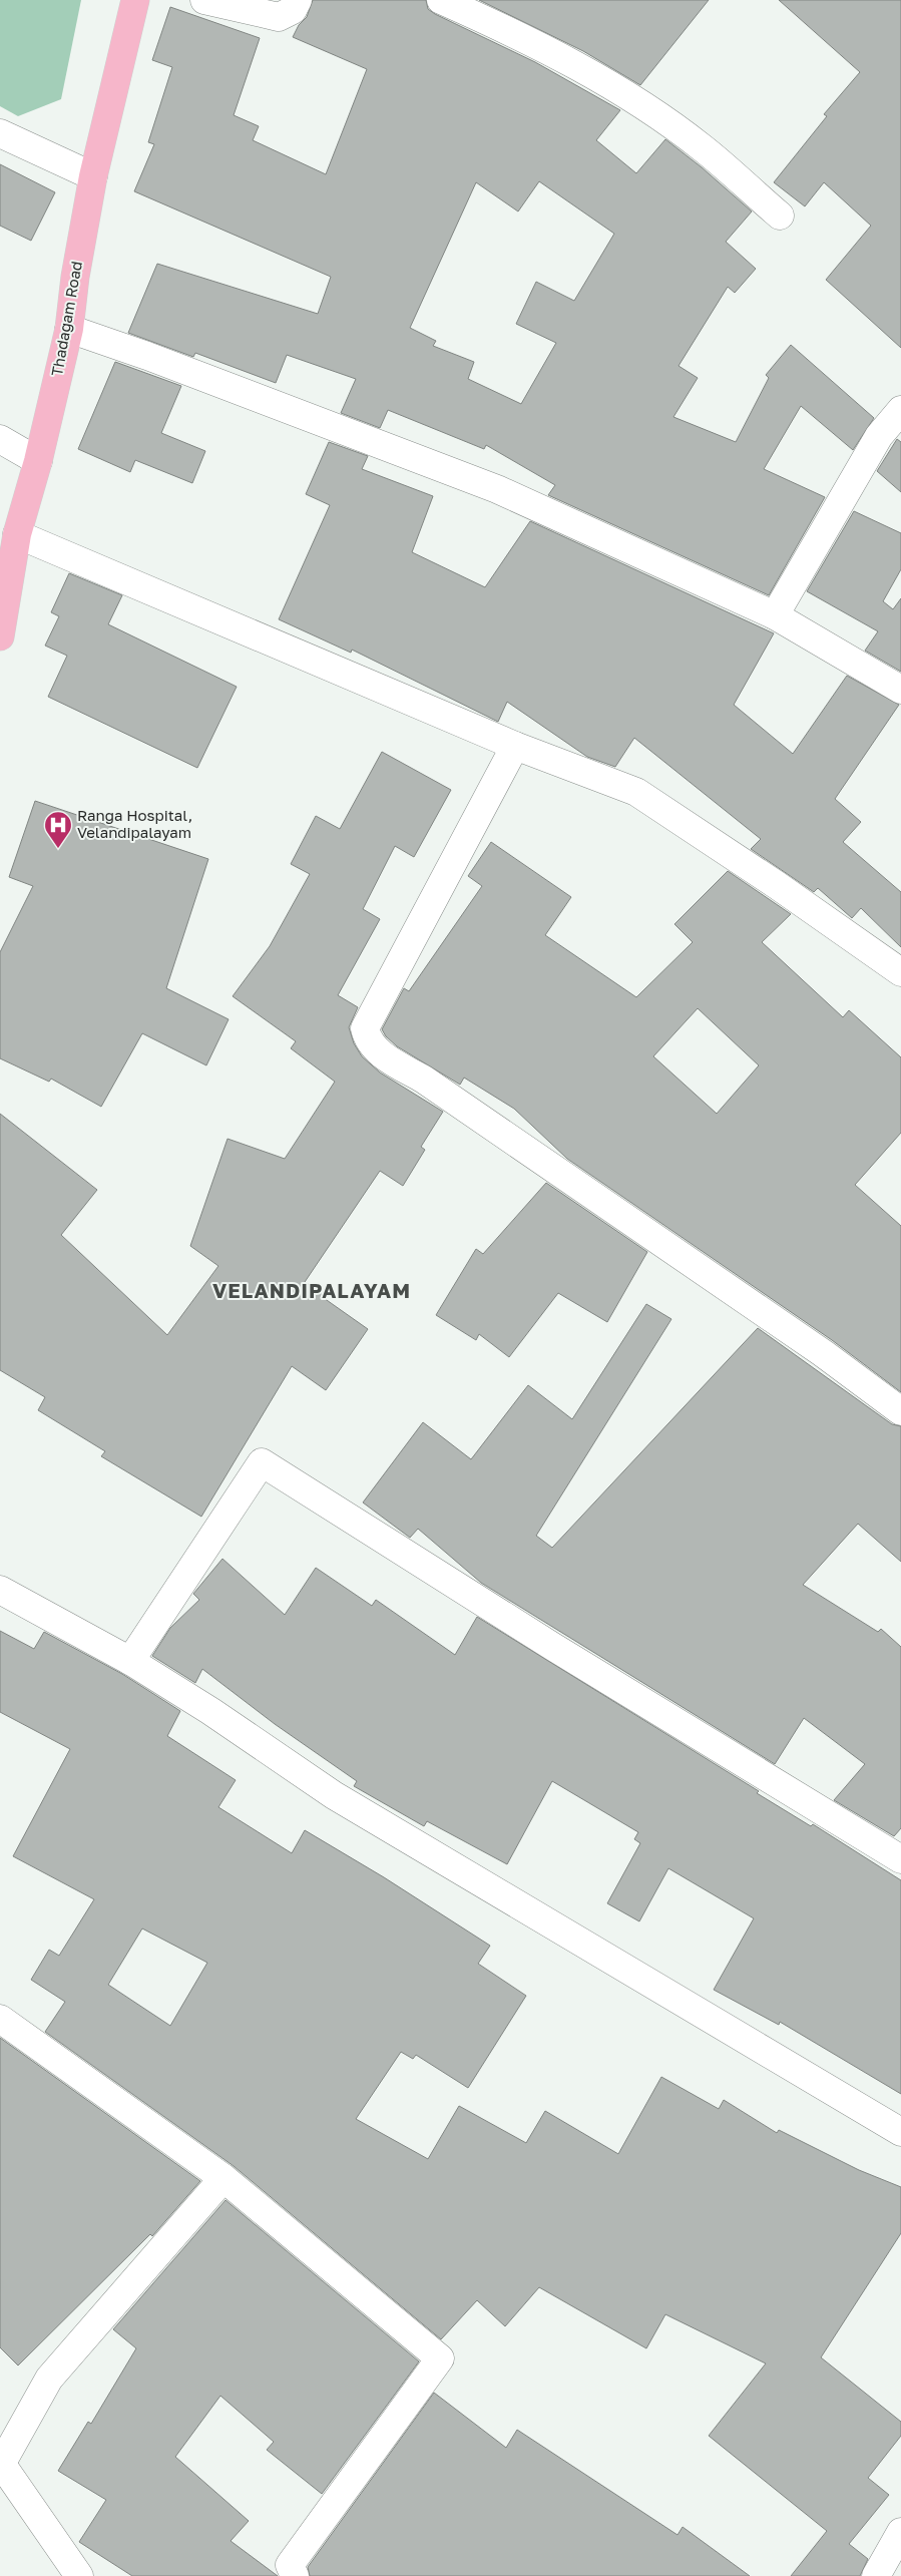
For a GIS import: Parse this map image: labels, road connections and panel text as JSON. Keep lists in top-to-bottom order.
{
  "streets": {
    "main road": ["Thadagam Road"]
  },
  "districts": ["VELANDIPALAYAM"],
  "places": {
    "hospital": ["Ranga Hospital, Velandipalayam"]
  }
}
